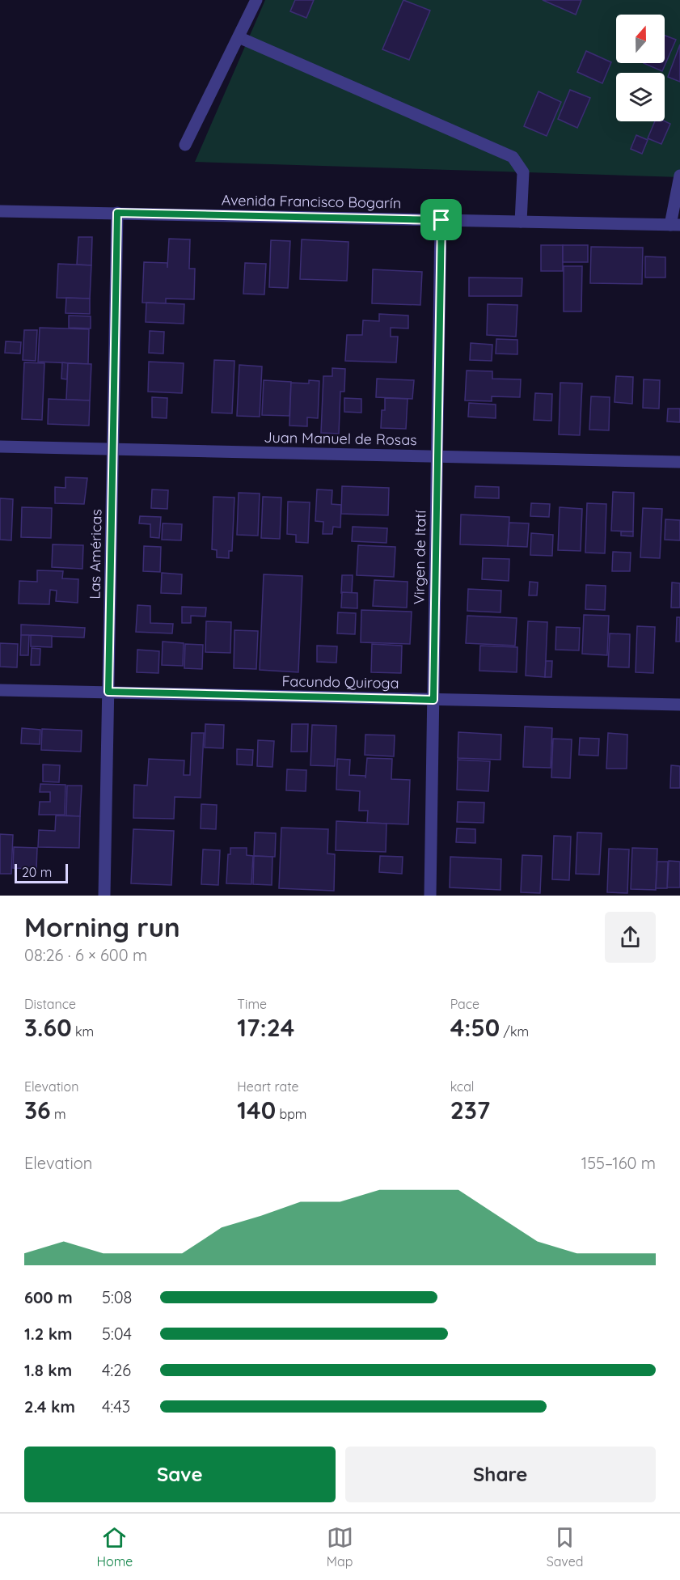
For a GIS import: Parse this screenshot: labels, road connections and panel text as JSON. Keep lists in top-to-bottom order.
{
  "streets": {
    "street": [
      "Avenida Francisco Bogarín",
      "Juan Manuel de Rosas",
      "Las Américas",
      "Virgen de Itatí",
      "Facundo Quiroga"
    ]
  },
  "crossings": [
    ["Avenida Francisco Bogarín", "Las Américas"],
    ["Avenida Francisco Bogarín", "Virgen de Itatí"],
    ["Juan Manuel de Rosas", "Las Américas"],
    ["Juan Manuel de Rosas", "Virgen de Itatí"],
    ["Las Américas", "Facundo Quiroga"],
    ["Virgen de Itatí", "Facundo Quiroga"]
  ],
  "scale_bar": "20 m",
  "north": "top",
  "page": {
    "scale": "20 m",
    "heading": ["Morning run", "08:26 · 6 × 600 m"],
    "stats": [
      ["Distance", "3.60 km"],
      ["Time", "17:24"],
      ["Pace", "4:50 /km"],
      ["Elevation", "36 m"],
      ["Heart rate", "140 bpm"],
      ["kcal", "237"]
    ],
    "chart": ["Elevation", "155–160 m"],
    "list": [
      {
        "name": "600 m",
        "note": "5:08"
      },
      {
        "name": "1.2 km",
        "note": "5:04"
      },
      {
        "name": "1.8 km",
        "note": "4:26"
      },
      {
        "name": "2.4 km",
        "note": "4:43"
      }
    ],
    "buttons": ["Save", "Share"],
    "tabs": ["Home", "Map", "Saved"]
  }
}
